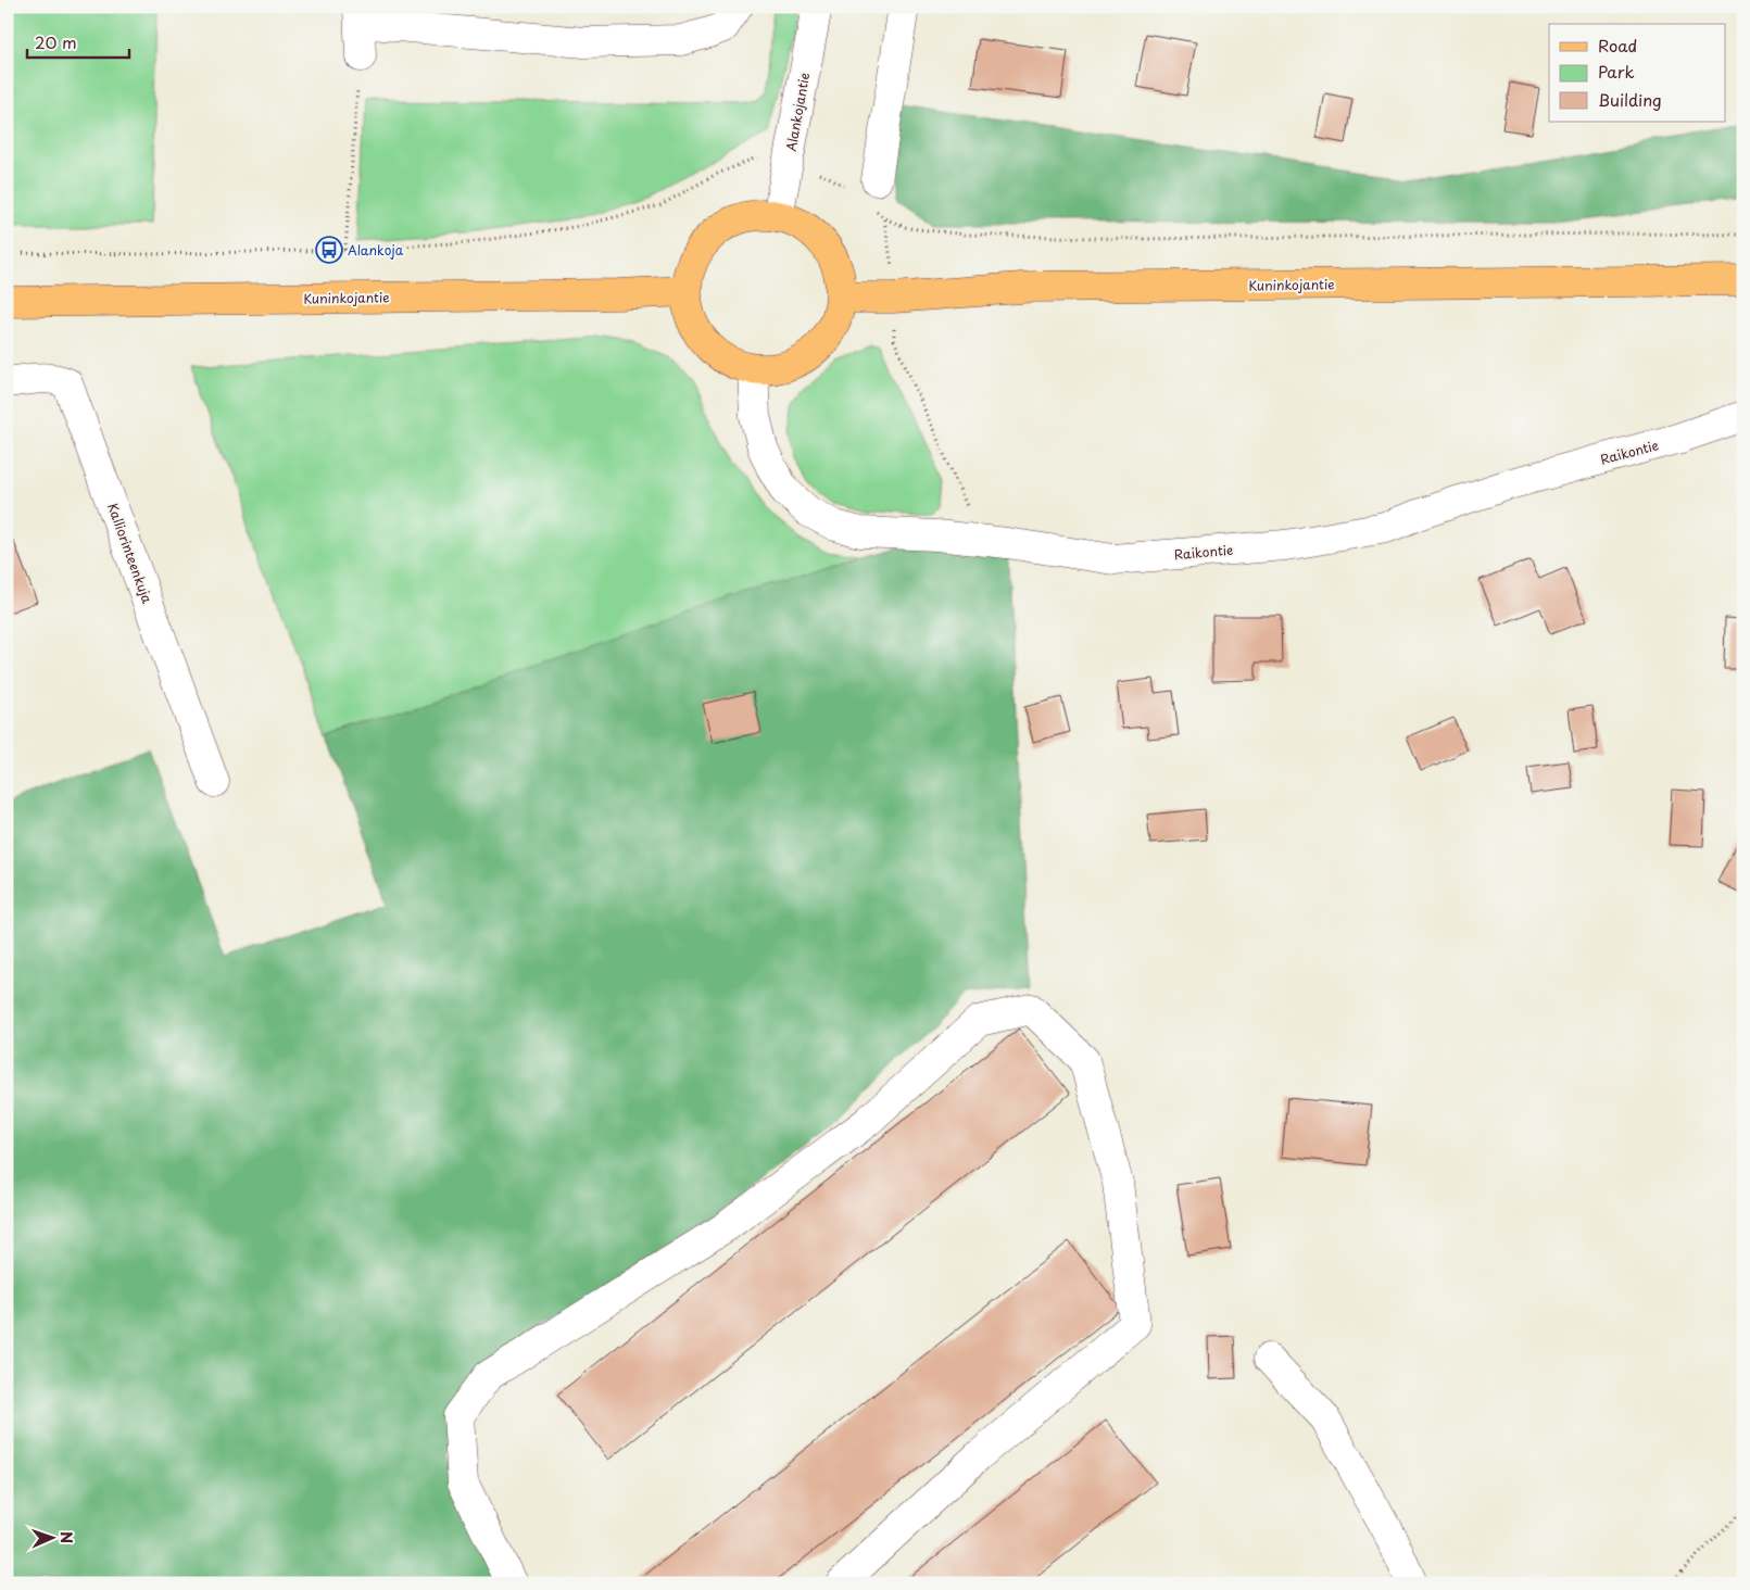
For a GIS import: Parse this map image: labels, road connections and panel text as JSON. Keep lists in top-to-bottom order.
{
  "streets": {
    "main road": ["Kuninkojantie"],
    "street": ["Alankojantie", "Raikontie", "Kalliorinteenkuja"]
  },
  "crossings": [
    ["Alankojantie", "Kuninkojantie"],
    ["Alankojantie", "Raikontie"],
    ["Kuninkojantie", "Raikontie"]
  ],
  "places": {
    "bus stop": ["Alankoja"]
  },
  "legend": ["Road", "Park", "Building"],
  "scale_bar": "20 m",
  "north": "right"
}
